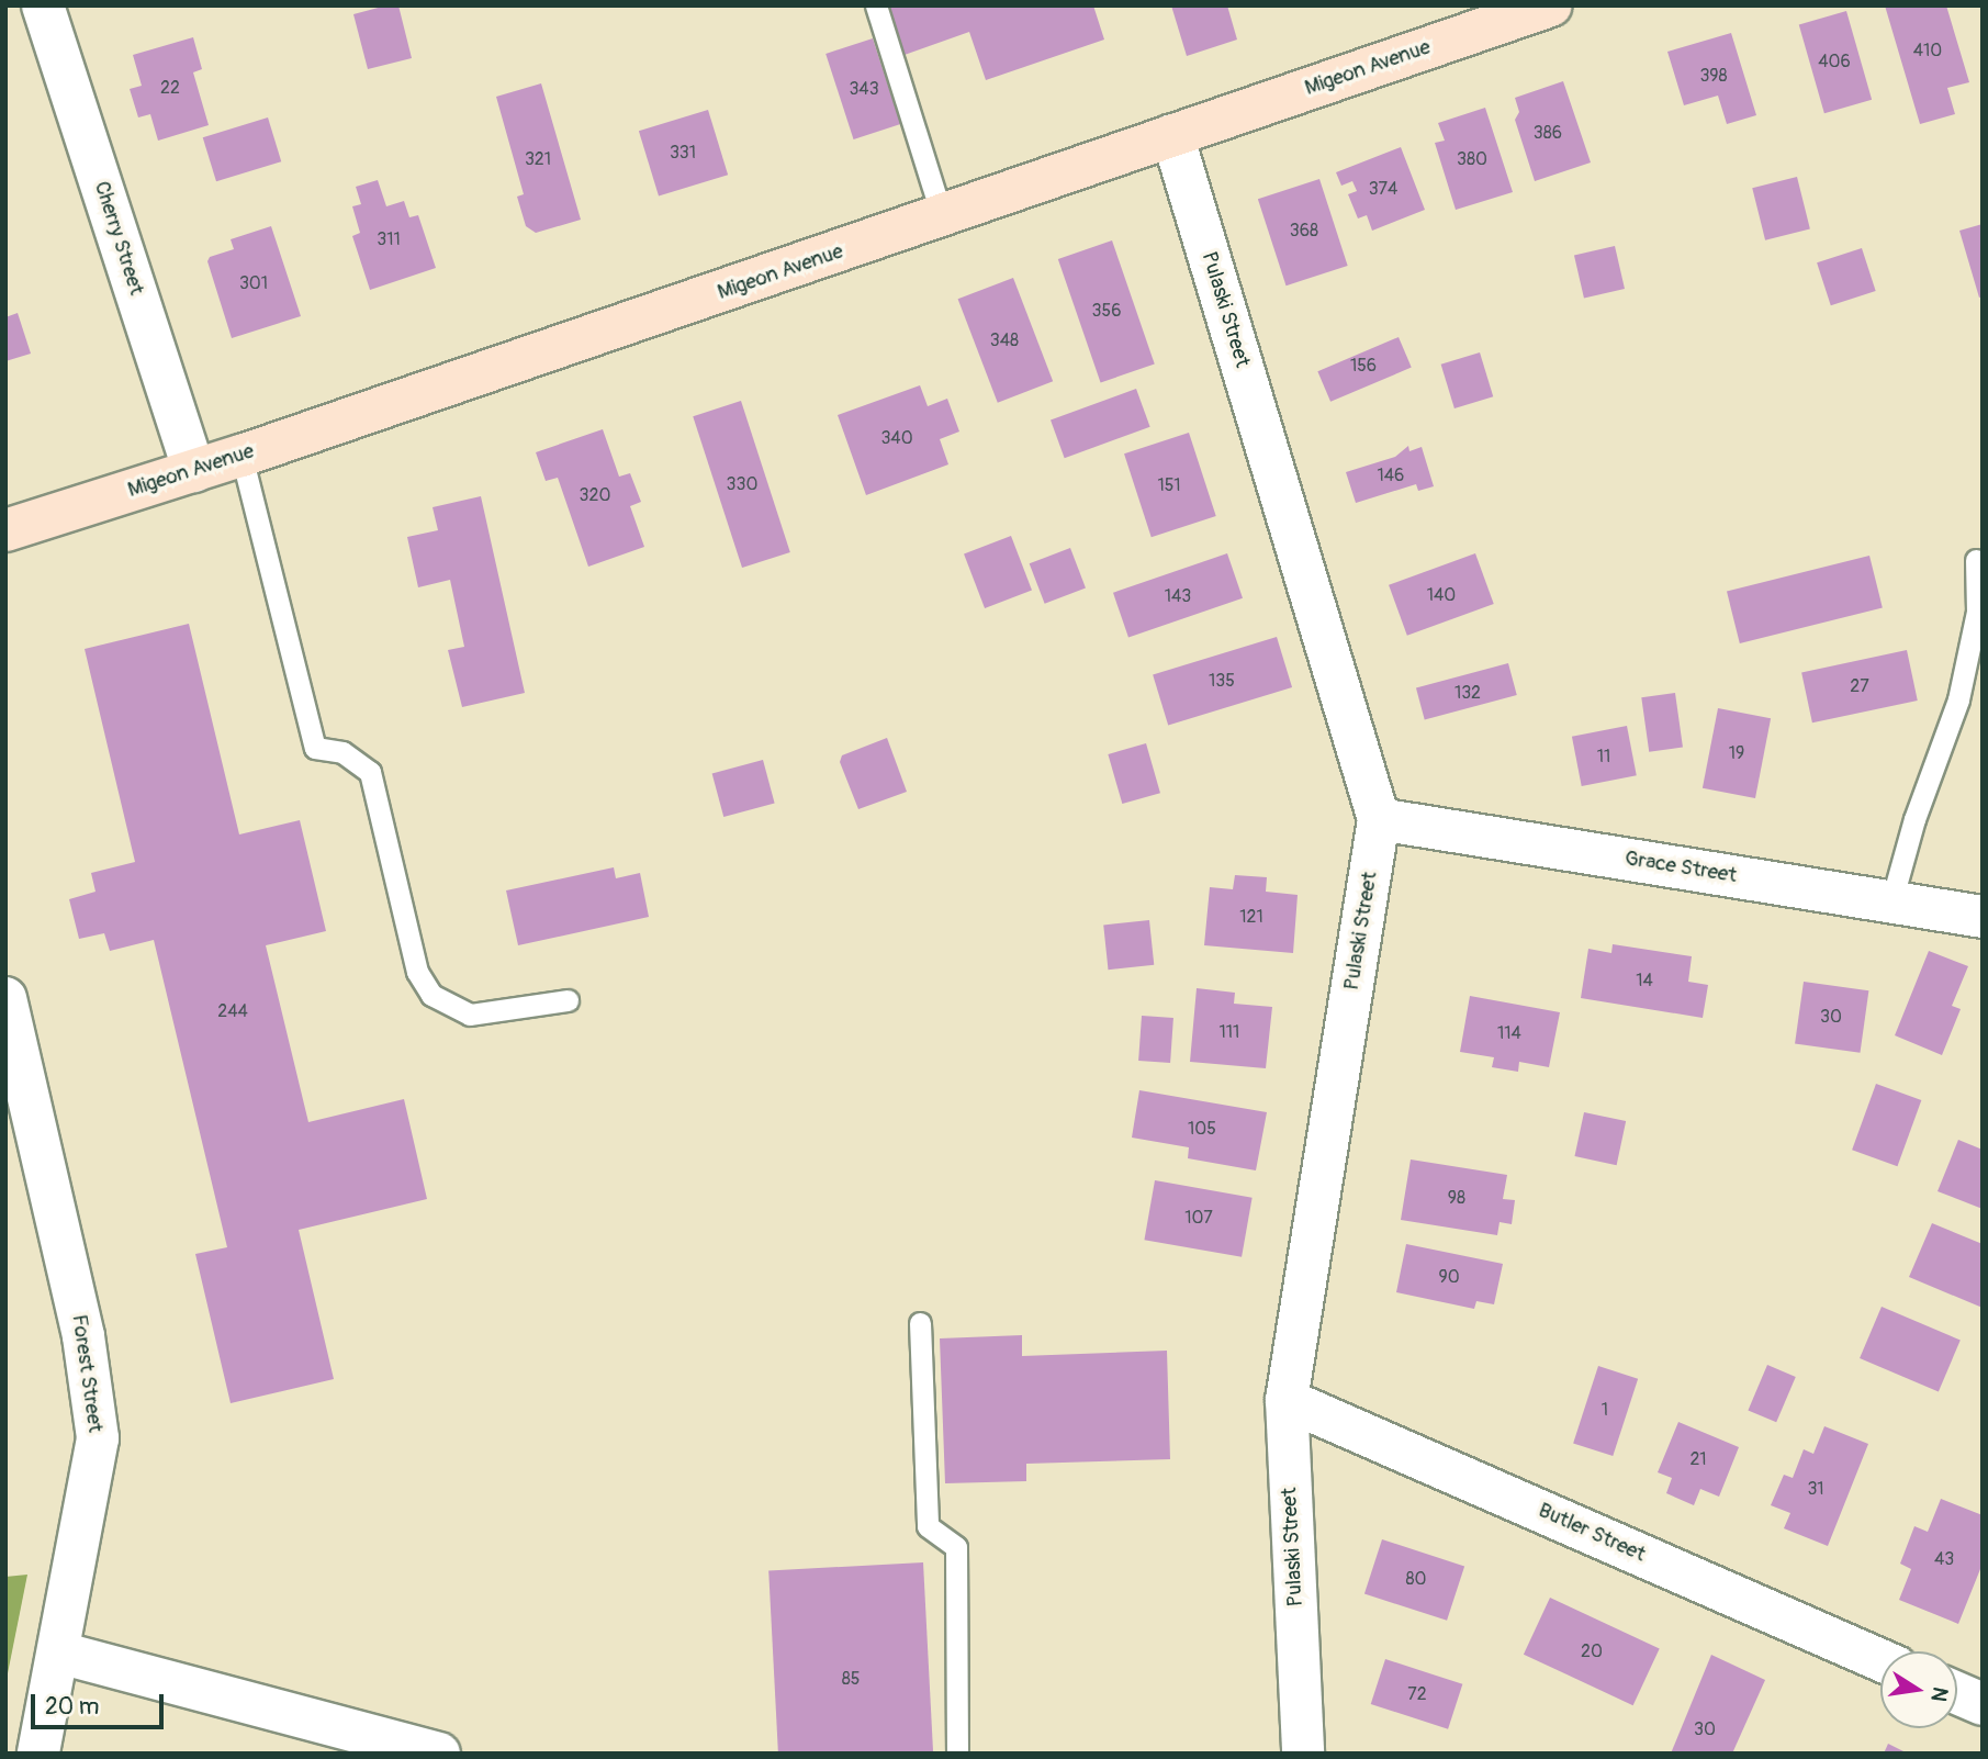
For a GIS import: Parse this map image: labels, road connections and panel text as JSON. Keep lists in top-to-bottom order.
{
  "streets": {
    "main road": ["Migeon Avenue"],
    "street": [
      "Cherry Street",
      "Pulaski Street",
      "Grace Street",
      "Forest Street",
      "Butler Street"
    ]
  },
  "crossings": [
    ["Migeon Avenue", "Cherry Street"],
    ["Migeon Avenue", "Pulaski Street"],
    ["Pulaski Street", "Grace Street"],
    ["Pulaski Street", "Butler Street"]
  ],
  "house_numbers": [
    "410",
    "406",
    "398",
    "22",
    "343",
    "386",
    "331",
    "321",
    "380",
    "374",
    "368",
    "311",
    "301",
    "356",
    "348",
    "156",
    "340",
    "146",
    "330",
    "151",
    "320",
    "140",
    "143",
    "135",
    "27",
    "132",
    "19",
    "11",
    "121",
    "14",
    "244",
    "30",
    "111",
    "114",
    "105",
    "98",
    "107",
    "90",
    "1",
    "21",
    "31",
    "43",
    "80",
    "20",
    "85",
    "72",
    "30"
  ],
  "scale_bar": "20 m",
  "north": "right"
}
